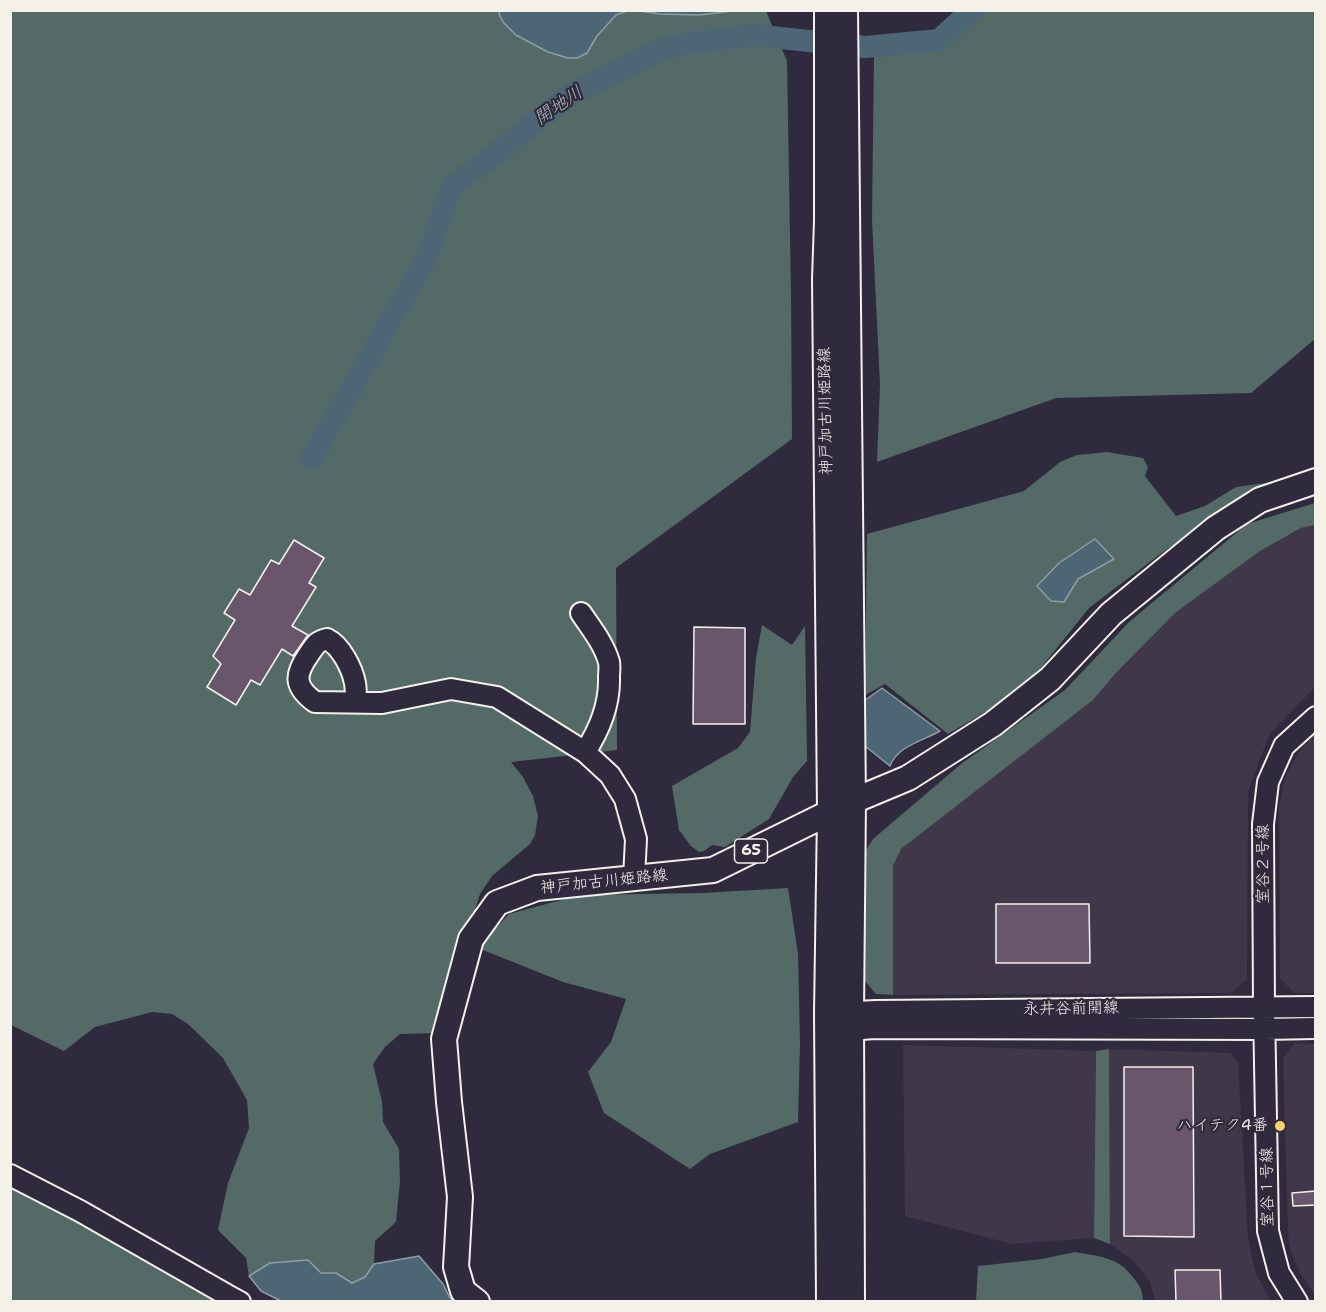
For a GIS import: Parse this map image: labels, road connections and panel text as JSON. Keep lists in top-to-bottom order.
{
  "streets": {
    "main road": ["神戸加古川姫路線", "65"],
    "street": ["室谷２号線", "永井谷前開線", "室谷１号線"]
  },
  "crossings": [
    ["神戸加古川姫路線", "永井谷前開線"],
    ["室谷２号線", "永井谷前開線"],
    ["室谷２号線", "室谷１号線"],
    ["永井谷前開線", "室谷１号線"]
  ],
  "water": ["開地川"],
  "places": ["ハイテク4番"]
}
